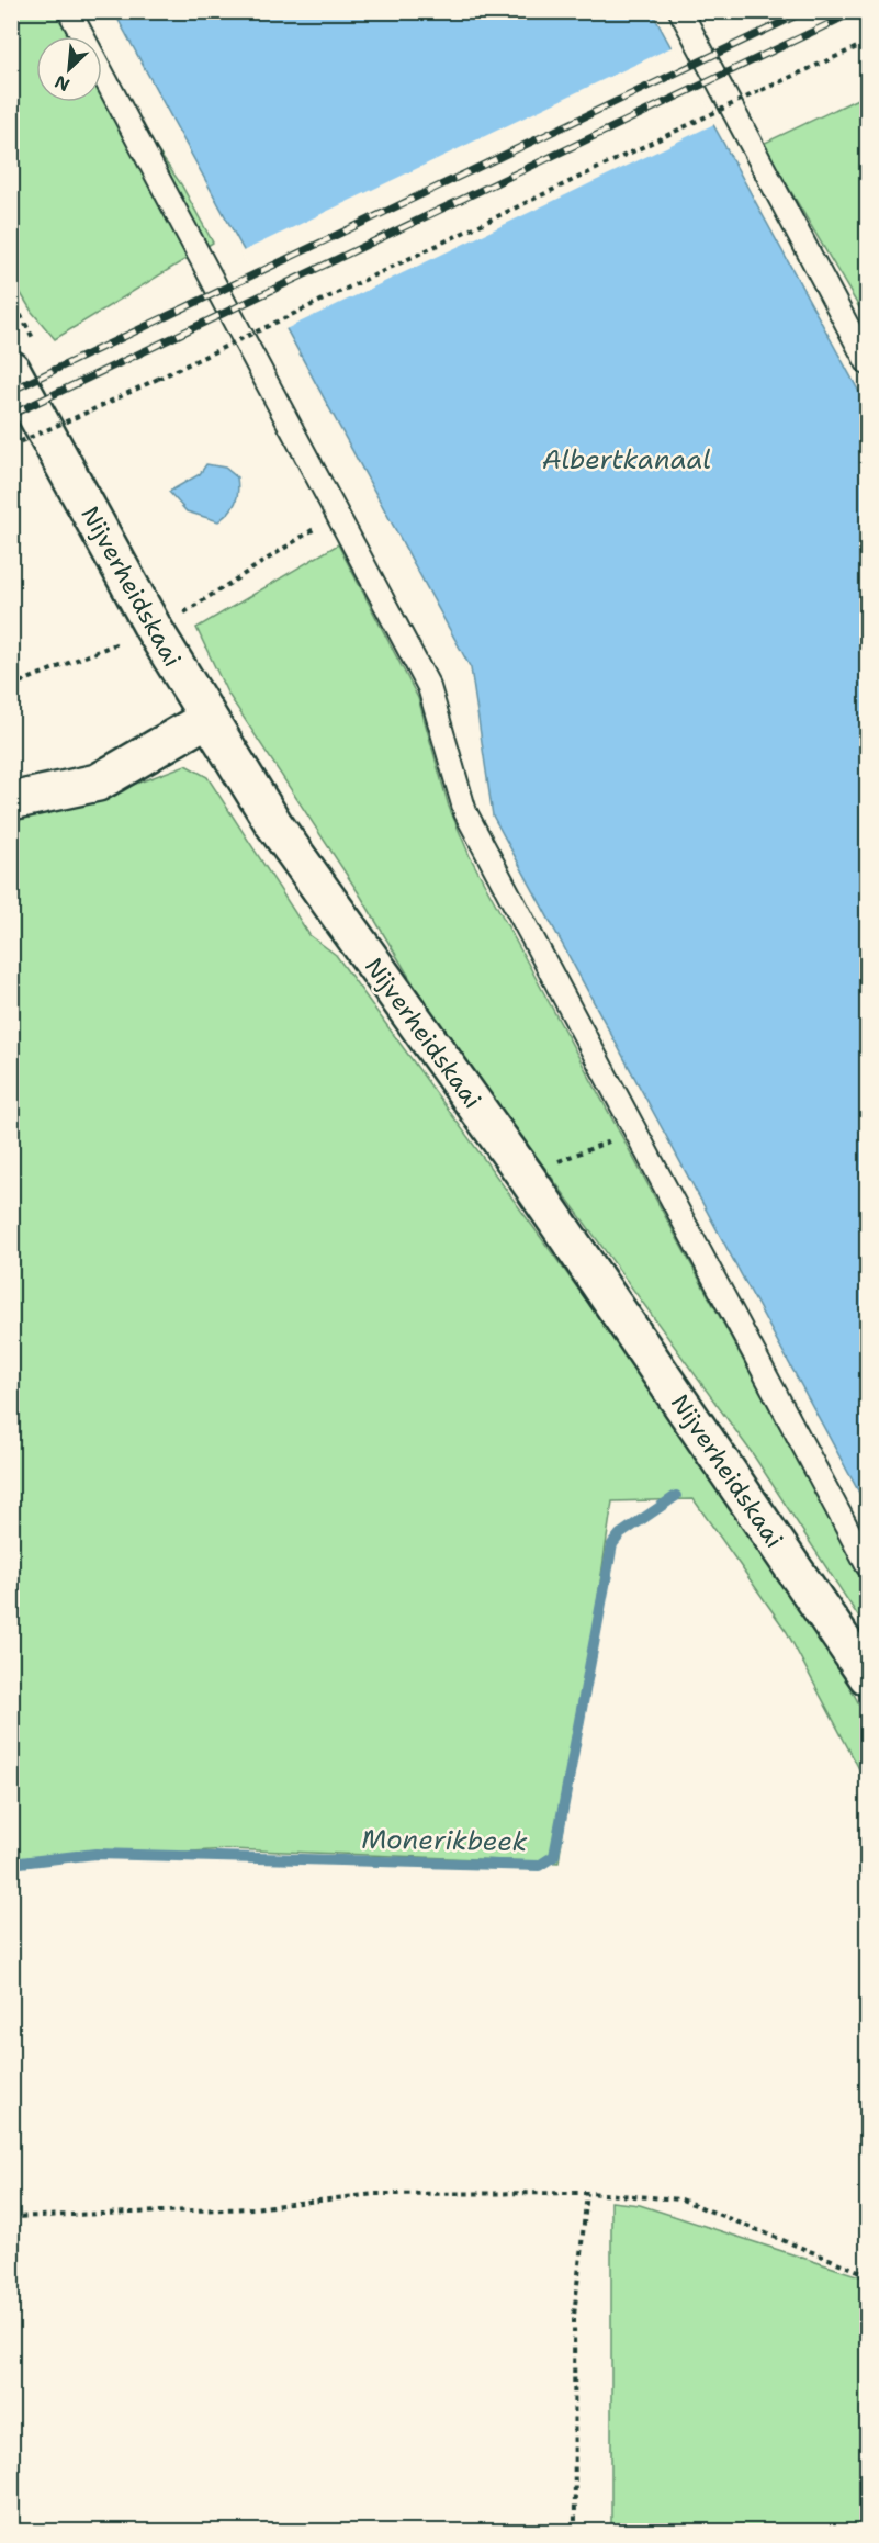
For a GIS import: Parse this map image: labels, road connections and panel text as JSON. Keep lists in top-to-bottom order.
{
  "streets": {
    "street": ["Nijverheidskaai"]
  },
  "water": ["Albertkanaal", "Monerikbeek"],
  "north": "bottom left"
}
